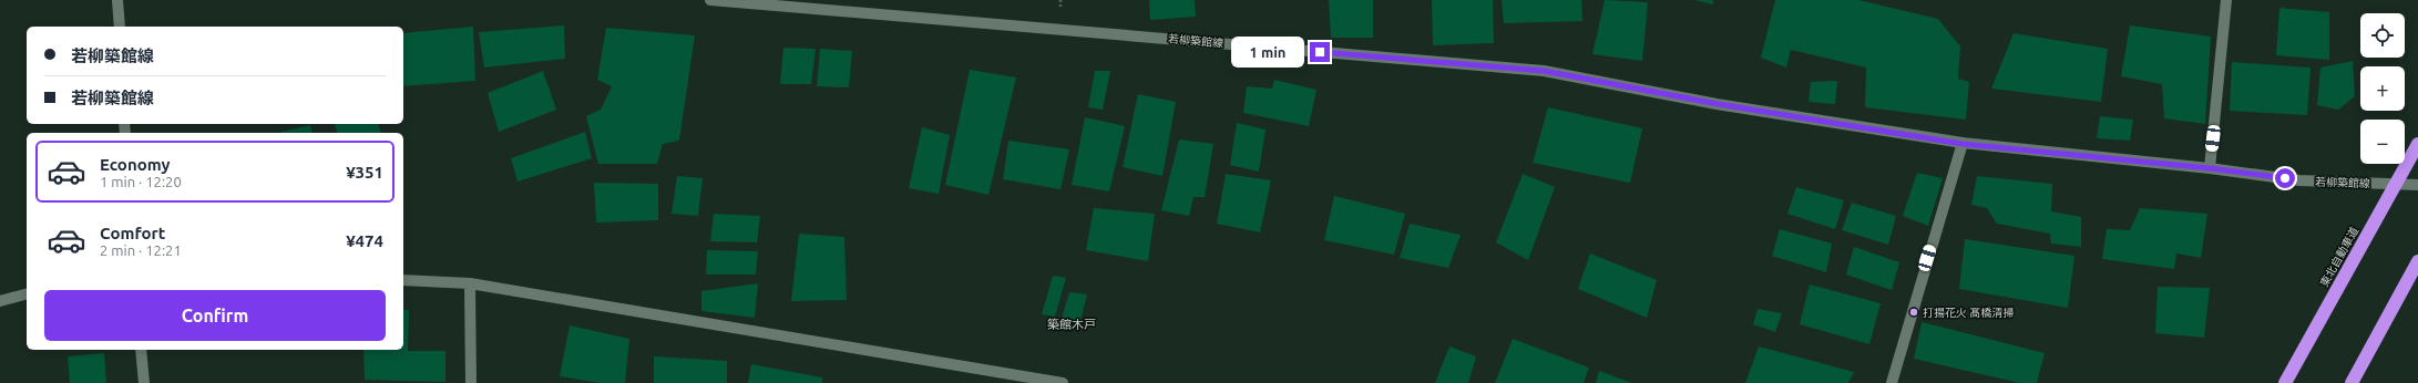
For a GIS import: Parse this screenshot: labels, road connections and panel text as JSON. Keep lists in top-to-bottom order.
{
  "streets": {
    "highway": ["東北自動車道"],
    "main road": ["若柳築館線"]
  },
  "districts": ["築館木戸"],
  "places": ["打揚花火 髙橋清掃"],
  "page": {
    "map_buttons": ["+", "−"],
    "banner": ["若柳築館線", "若柳築館線"],
    "bubble": "1 min",
    "list": [
      {
        "name": "Economy",
        "note": "1 min · 12:20",
        "value": "¥351"
      },
      {
        "name": "Comfort",
        "note": "2 min · 12:21",
        "value": "¥474"
      }
    ],
    "buttons": "Confirm"
  }
}
